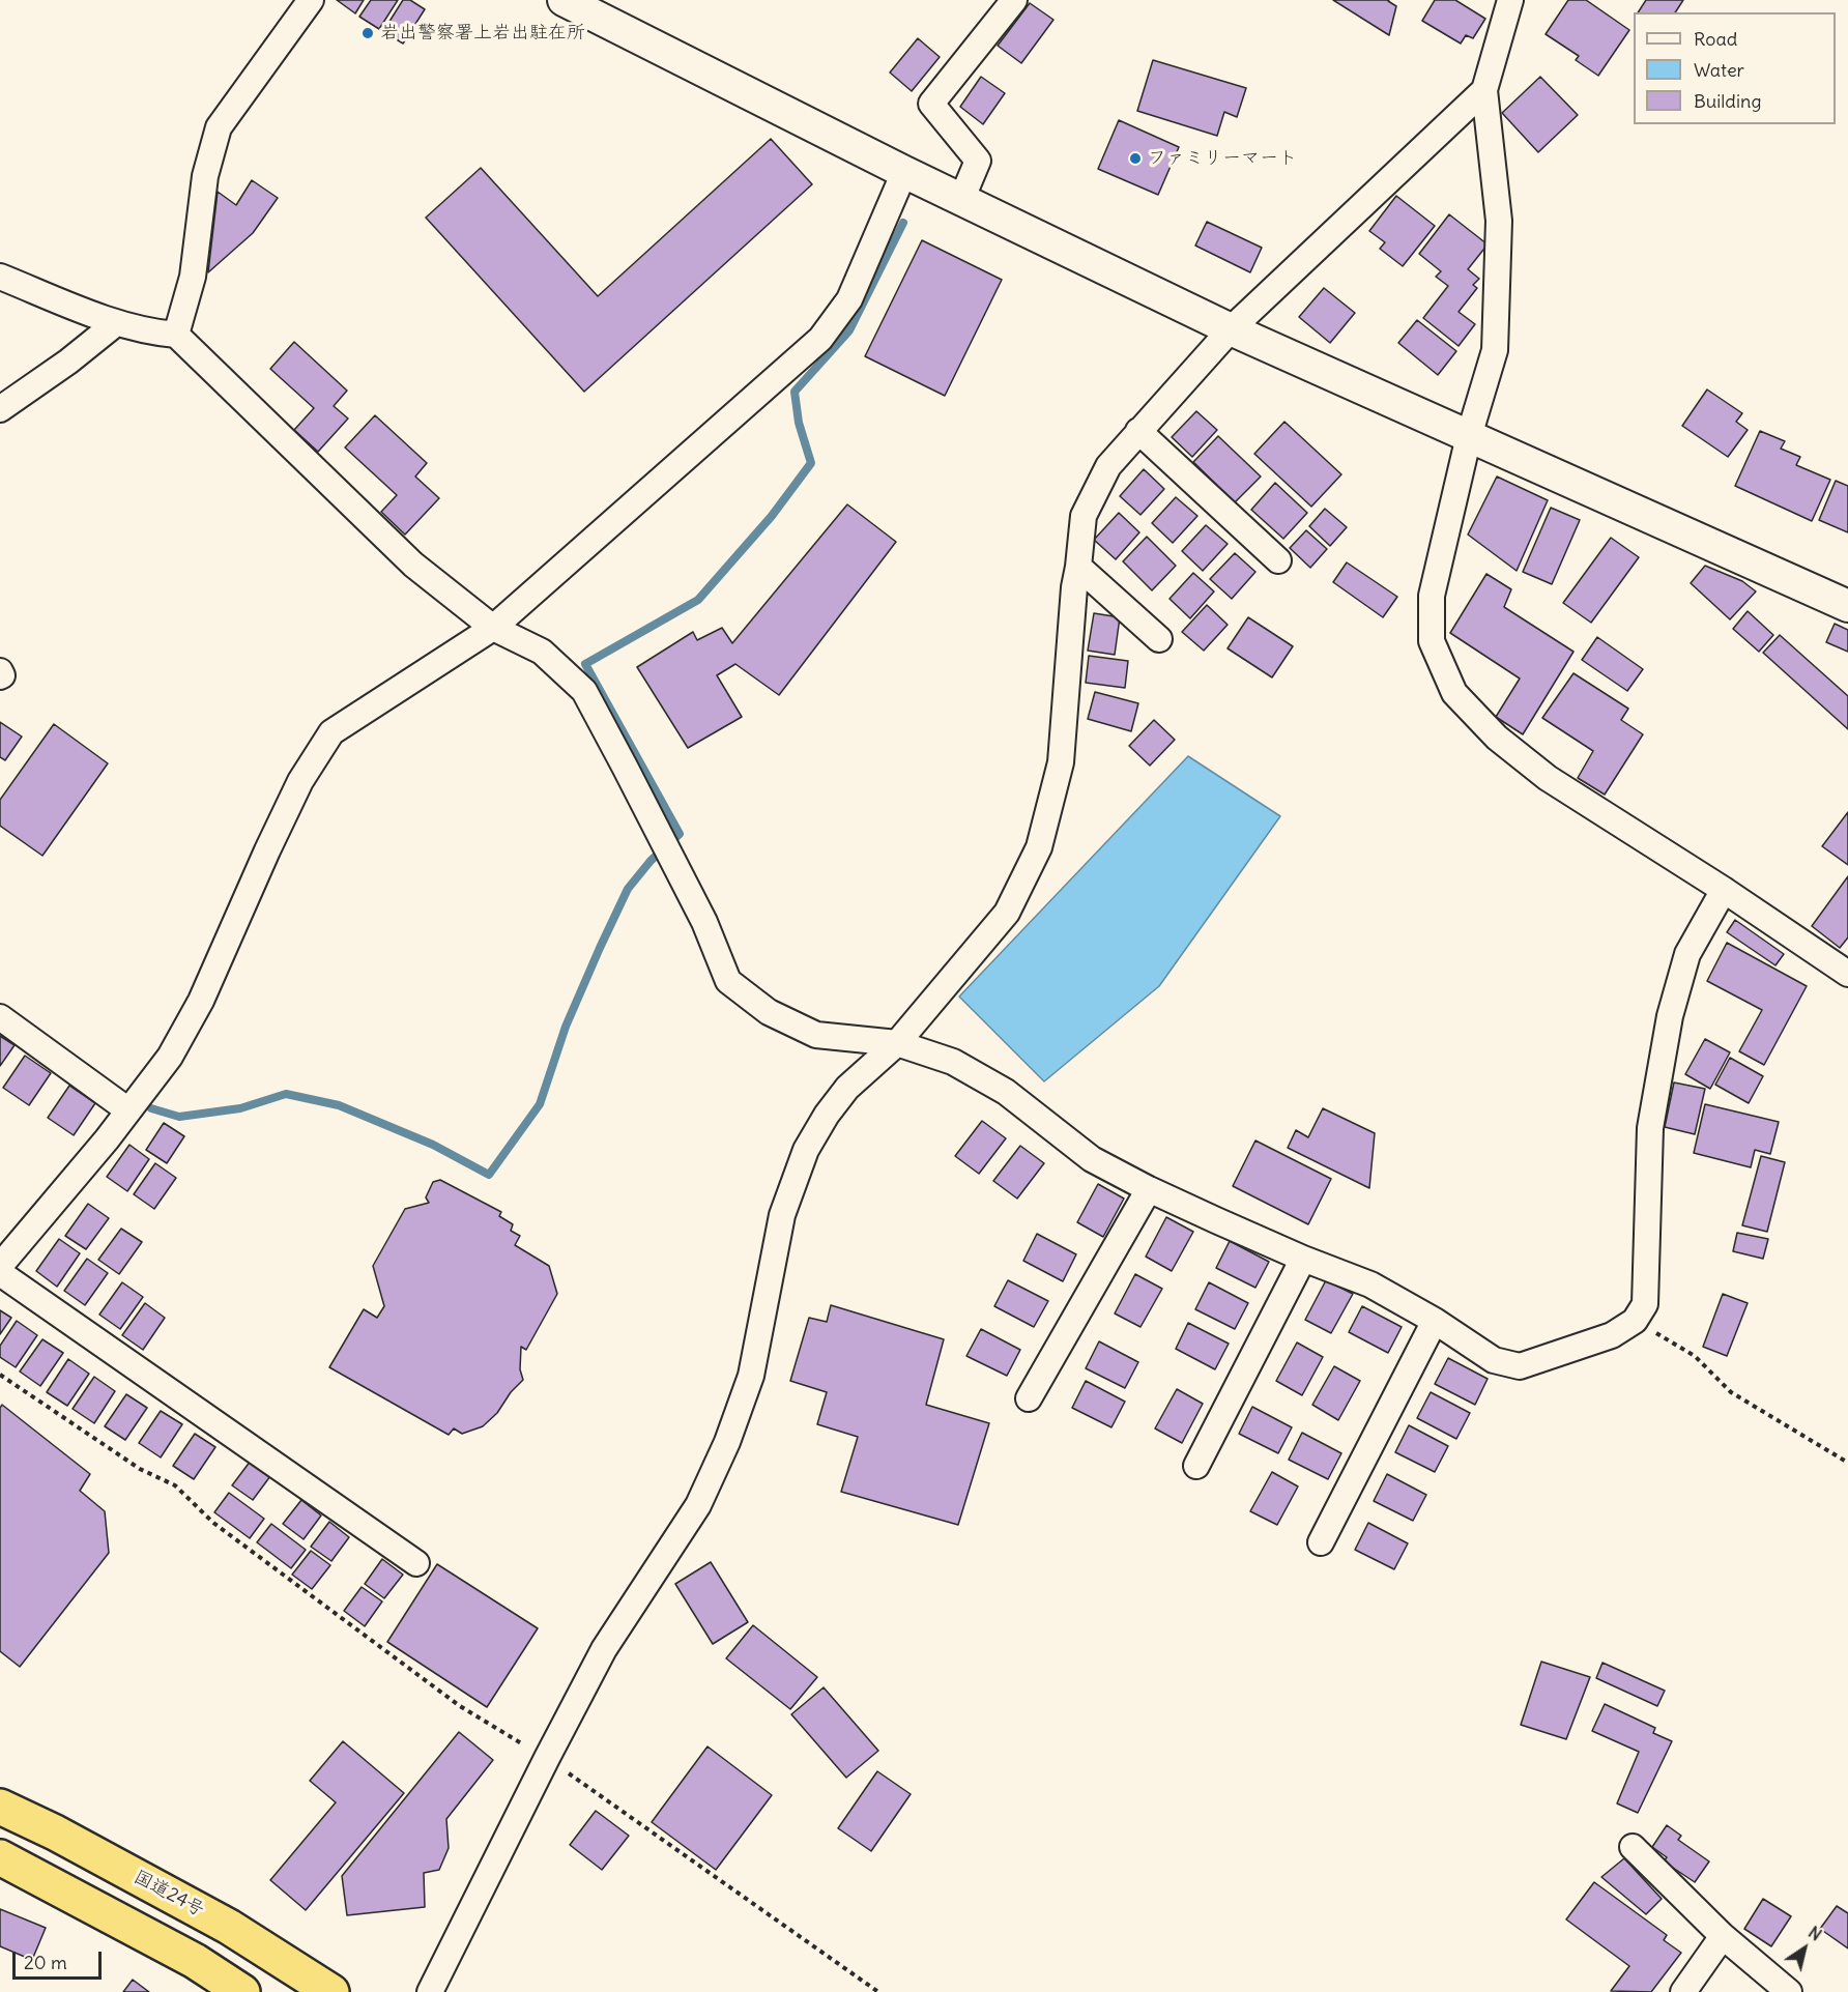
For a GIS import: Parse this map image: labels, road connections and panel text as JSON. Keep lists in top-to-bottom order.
{
  "streets": {
    "highway": ["国道24号"]
  },
  "places": ["岩出警察署上岩出駐在所", "ファミリーマート"],
  "legend": ["Road", "Water", "Building"],
  "scale_bar": "20 m",
  "north": "top right"
}
